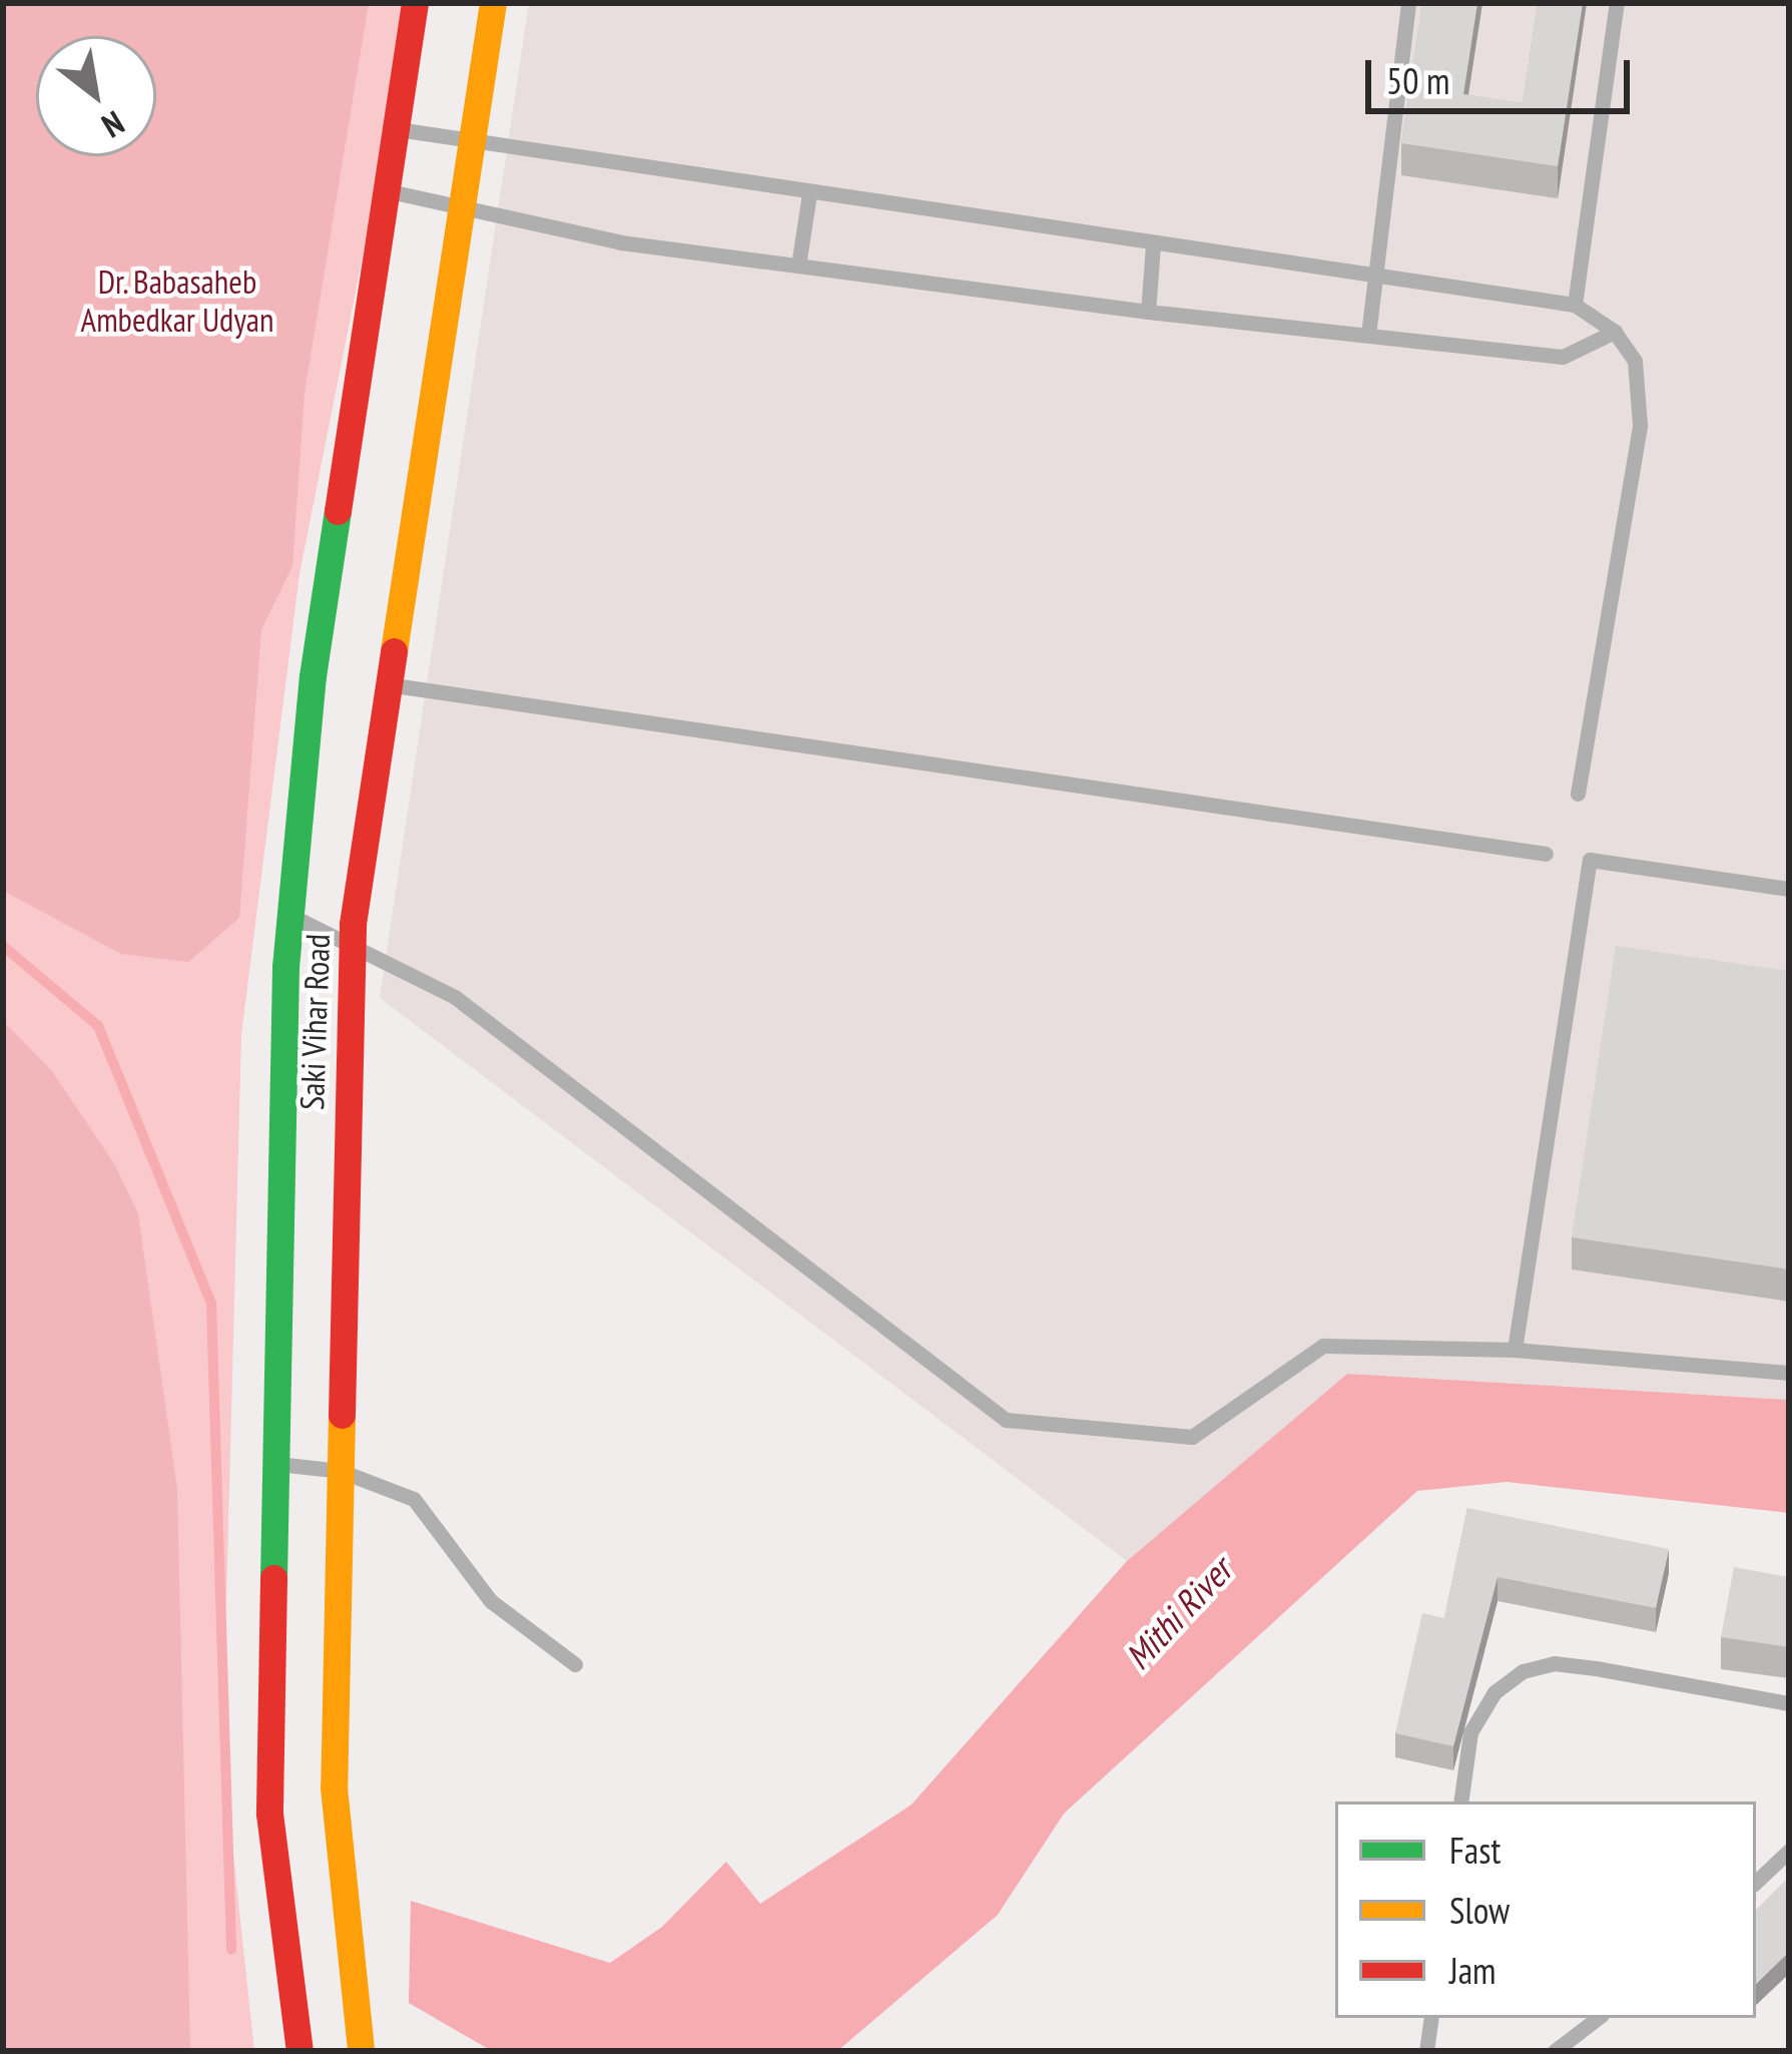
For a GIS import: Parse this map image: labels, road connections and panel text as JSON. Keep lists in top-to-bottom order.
{
  "streets": {
    "main road": ["Saki Vihar Road"]
  },
  "water": ["Mithi River"],
  "parks": ["Dr. Babasaheb Ambedkar Udyan"],
  "legend": ["Fast", "Slow", "Jam"],
  "scale_bar": "50 m",
  "north": "bottom right"
}
